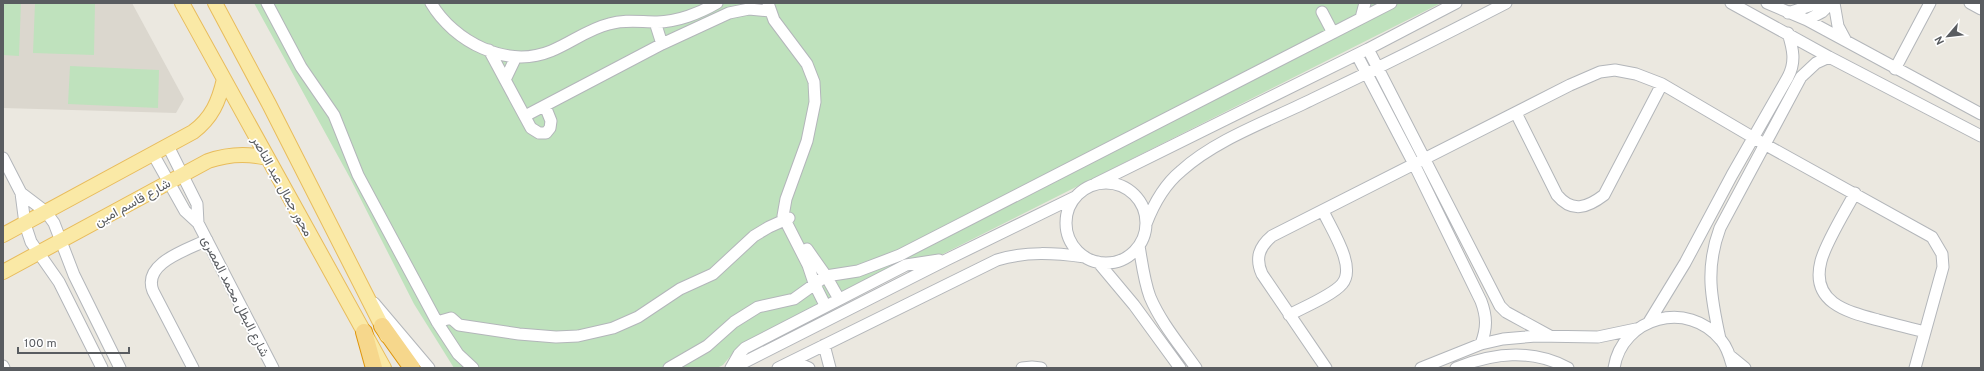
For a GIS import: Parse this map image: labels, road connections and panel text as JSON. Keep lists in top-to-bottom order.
{
  "streets": {
    "main road": ["محور جمال عبد الناصر", "شارع قاسم امين"],
    "street": ["شارع البطل محمد المصرى"]
  },
  "crossings": [
    ["محور جمال عبد الناصر", "شارع قاسم امين"],
    ["شارع قاسم امين", "شارع البطل محمد المصرى"]
  ],
  "scale_bar": "100 m",
  "north": "bottom left"
}
